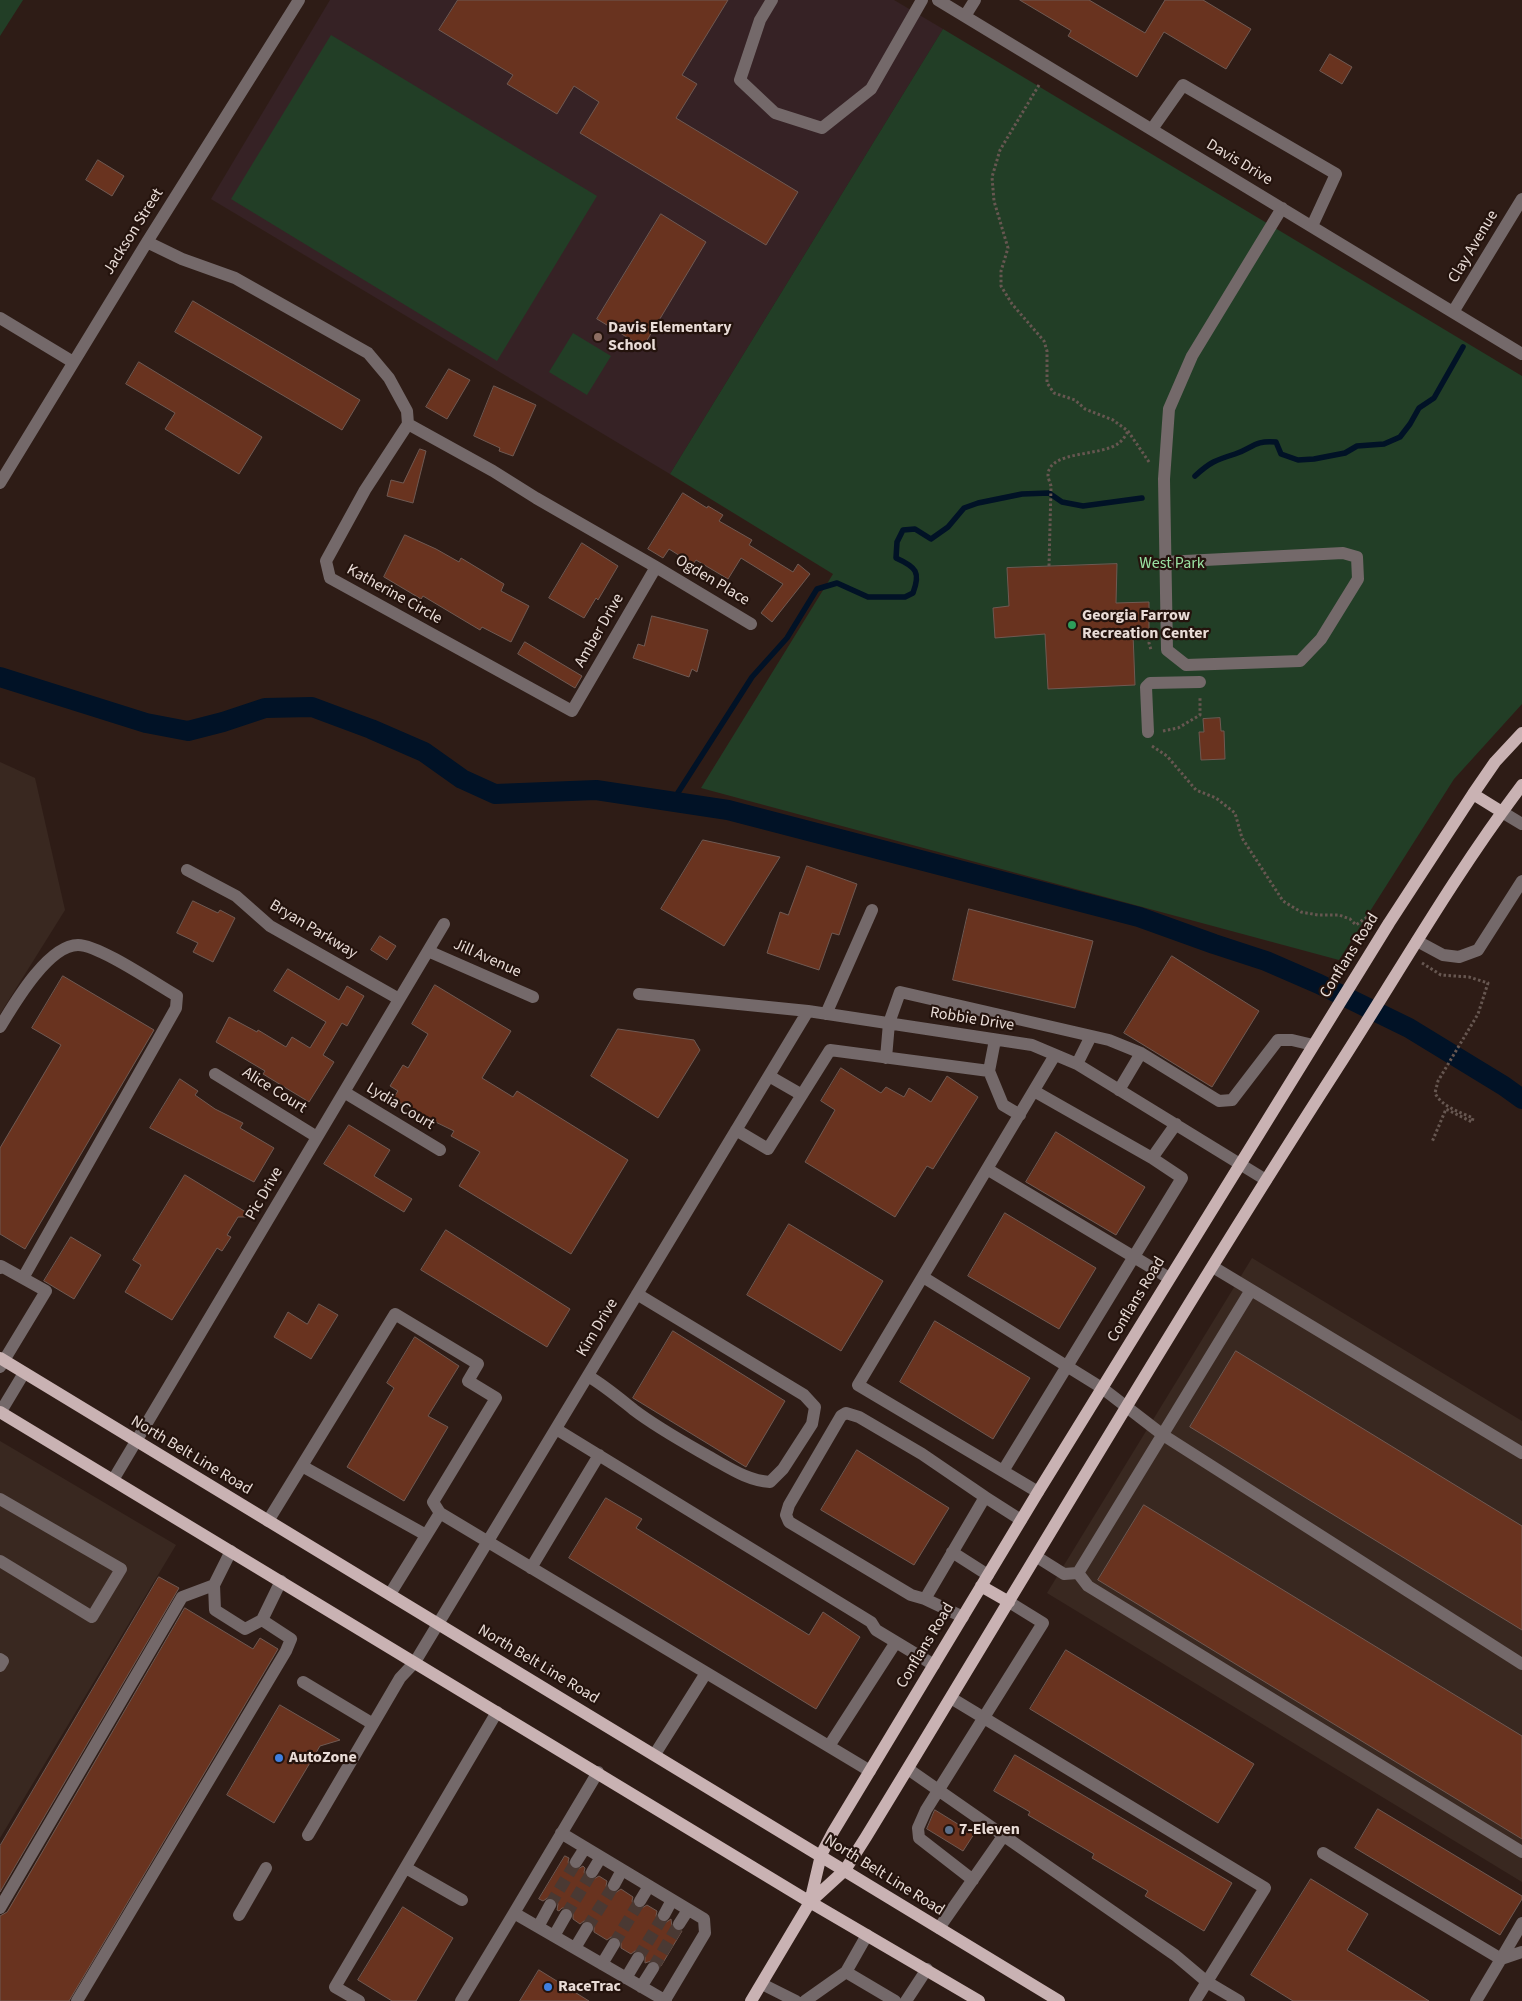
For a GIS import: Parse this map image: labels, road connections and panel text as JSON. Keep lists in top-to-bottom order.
{
  "streets": {
    "main road": ["Conflans Road", "North Belt Line Road"],
    "street": [
      "Davis Drive",
      "Jackson Street",
      "Clay Avenue",
      "Ogden Place",
      "Katherine Circle",
      "Amber Drive",
      "Bryan Parkway",
      "Jill Avenue",
      "Robbie Drive",
      "Alice Court",
      "Lydia Court",
      "Pic Drive",
      "Kim Drive"
    ]
  },
  "crossings": [
    ["Davis Drive", "Clay Avenue"],
    ["Ogden Place", "Amber Drive"],
    ["Katherine Circle", "Amber Drive"],
    ["Bryan Parkway", "Pic Drive"],
    ["Conflans Road", "Robbie Drive"],
    ["Conflans Road", "North Belt Line Road"],
    ["Jill Avenue", "Pic Drive"],
    ["Robbie Drive", "Kim Drive"],
    ["Alice Court", "Pic Drive"],
    ["Lydia Court", "Pic Drive"],
    ["Pic Drive", "North Belt Line Road"],
    ["Kim Drive", "North Belt Line Road"]
  ],
  "parks": ["West Park"],
  "places": [
    "Davis Elementary School",
    "Georgia Farrow Recreation Center",
    "AutoZone",
    "7-Eleven",
    "RaceTrac"
  ]
}
